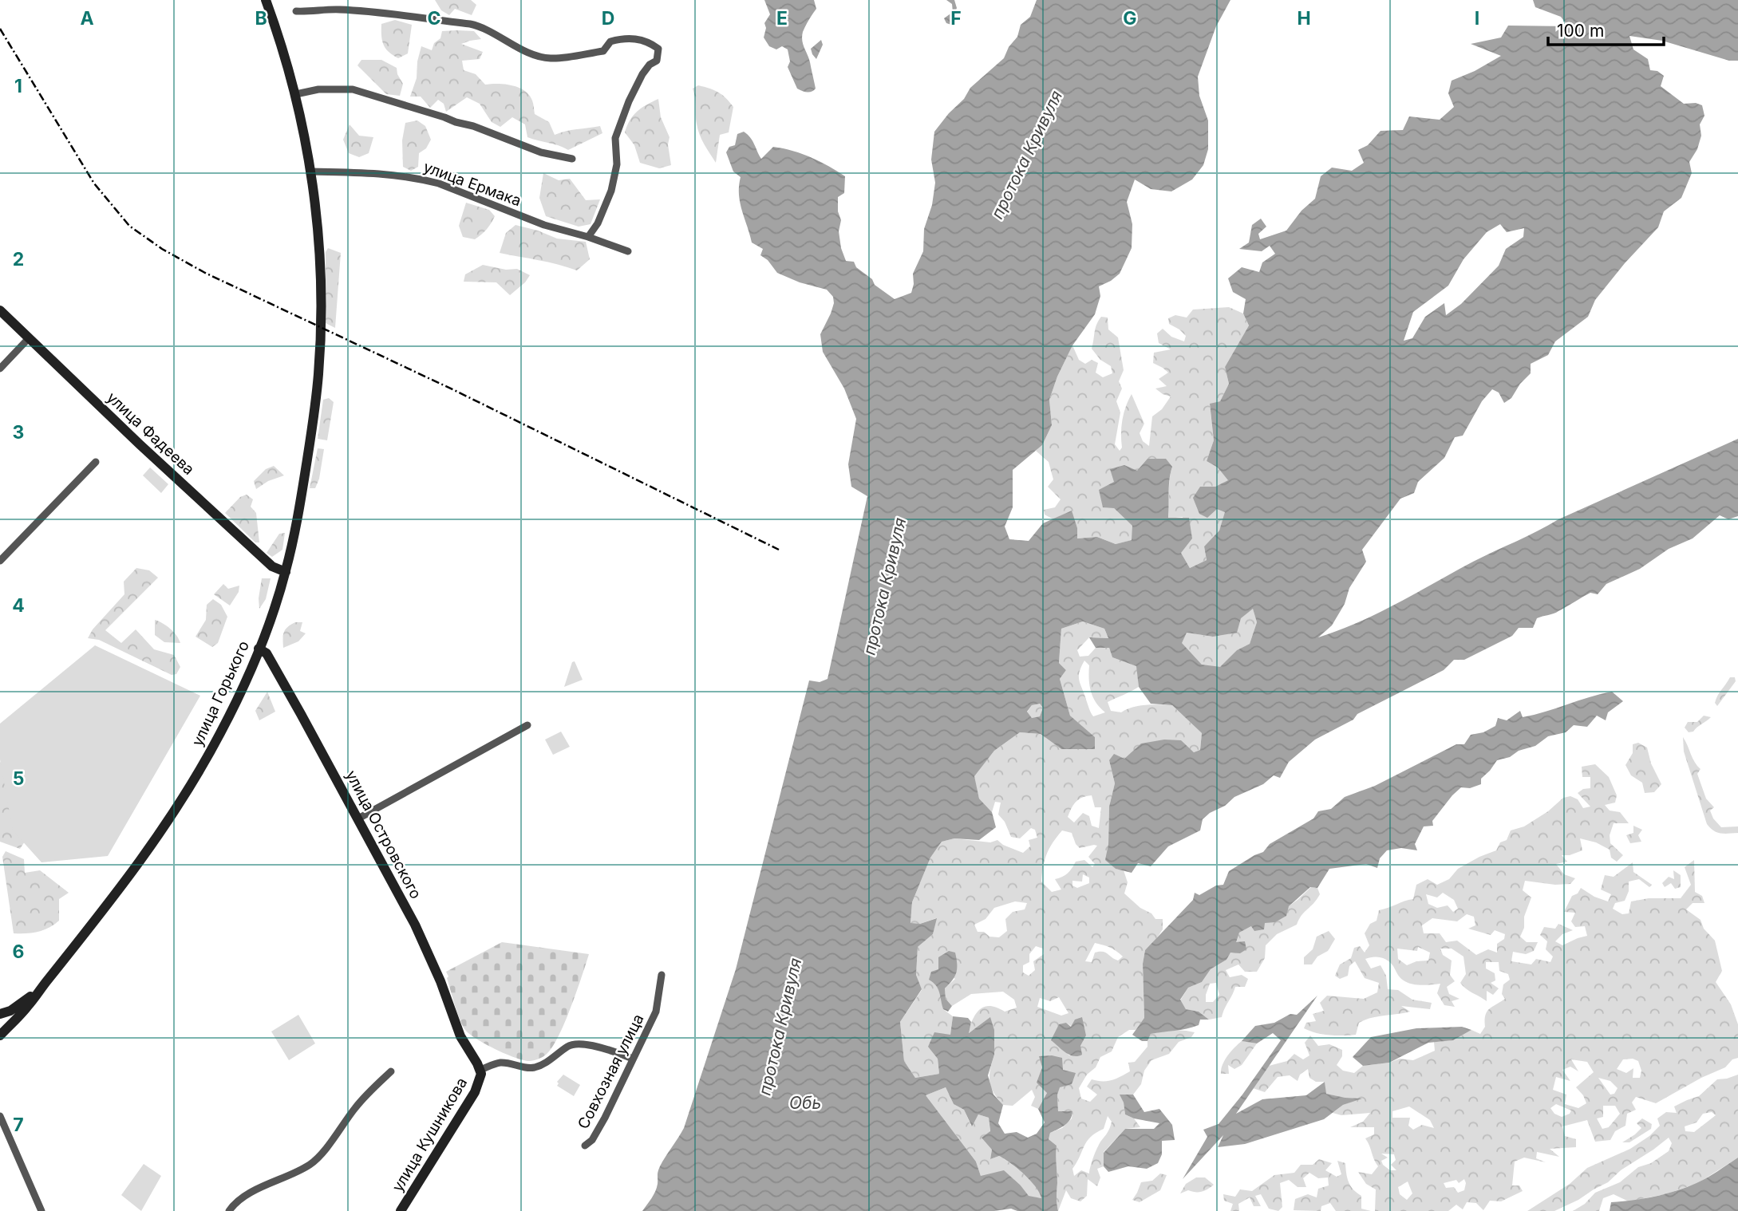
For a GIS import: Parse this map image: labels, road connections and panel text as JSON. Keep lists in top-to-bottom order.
{
  "streets": {
    "street": [
      "улица Ермака",
      "улица Фадеева",
      "улица Горького",
      "улица Островского",
      "Совхозная улица",
      "улица Кушникова"
    ]
  },
  "crossings": [
    ["улица Ермака", "улица Горького"],
    ["улица Фадеева", "улица Горького"],
    ["улица Горького", "улица Островского"],
    ["улица Островского", "улица Кушникова"]
  ],
  "water": ["протока Кривуля", "Обь"],
  "scale_bar": "100 m",
  "grid": {
    "columns": [
      "A",
      "B",
      "C",
      "D",
      "E",
      "F",
      "G",
      "H",
      "I"
    ],
    "rows": [
      "1",
      "2",
      "3",
      "4",
      "5",
      "6",
      "7"
    ]
  }
}
